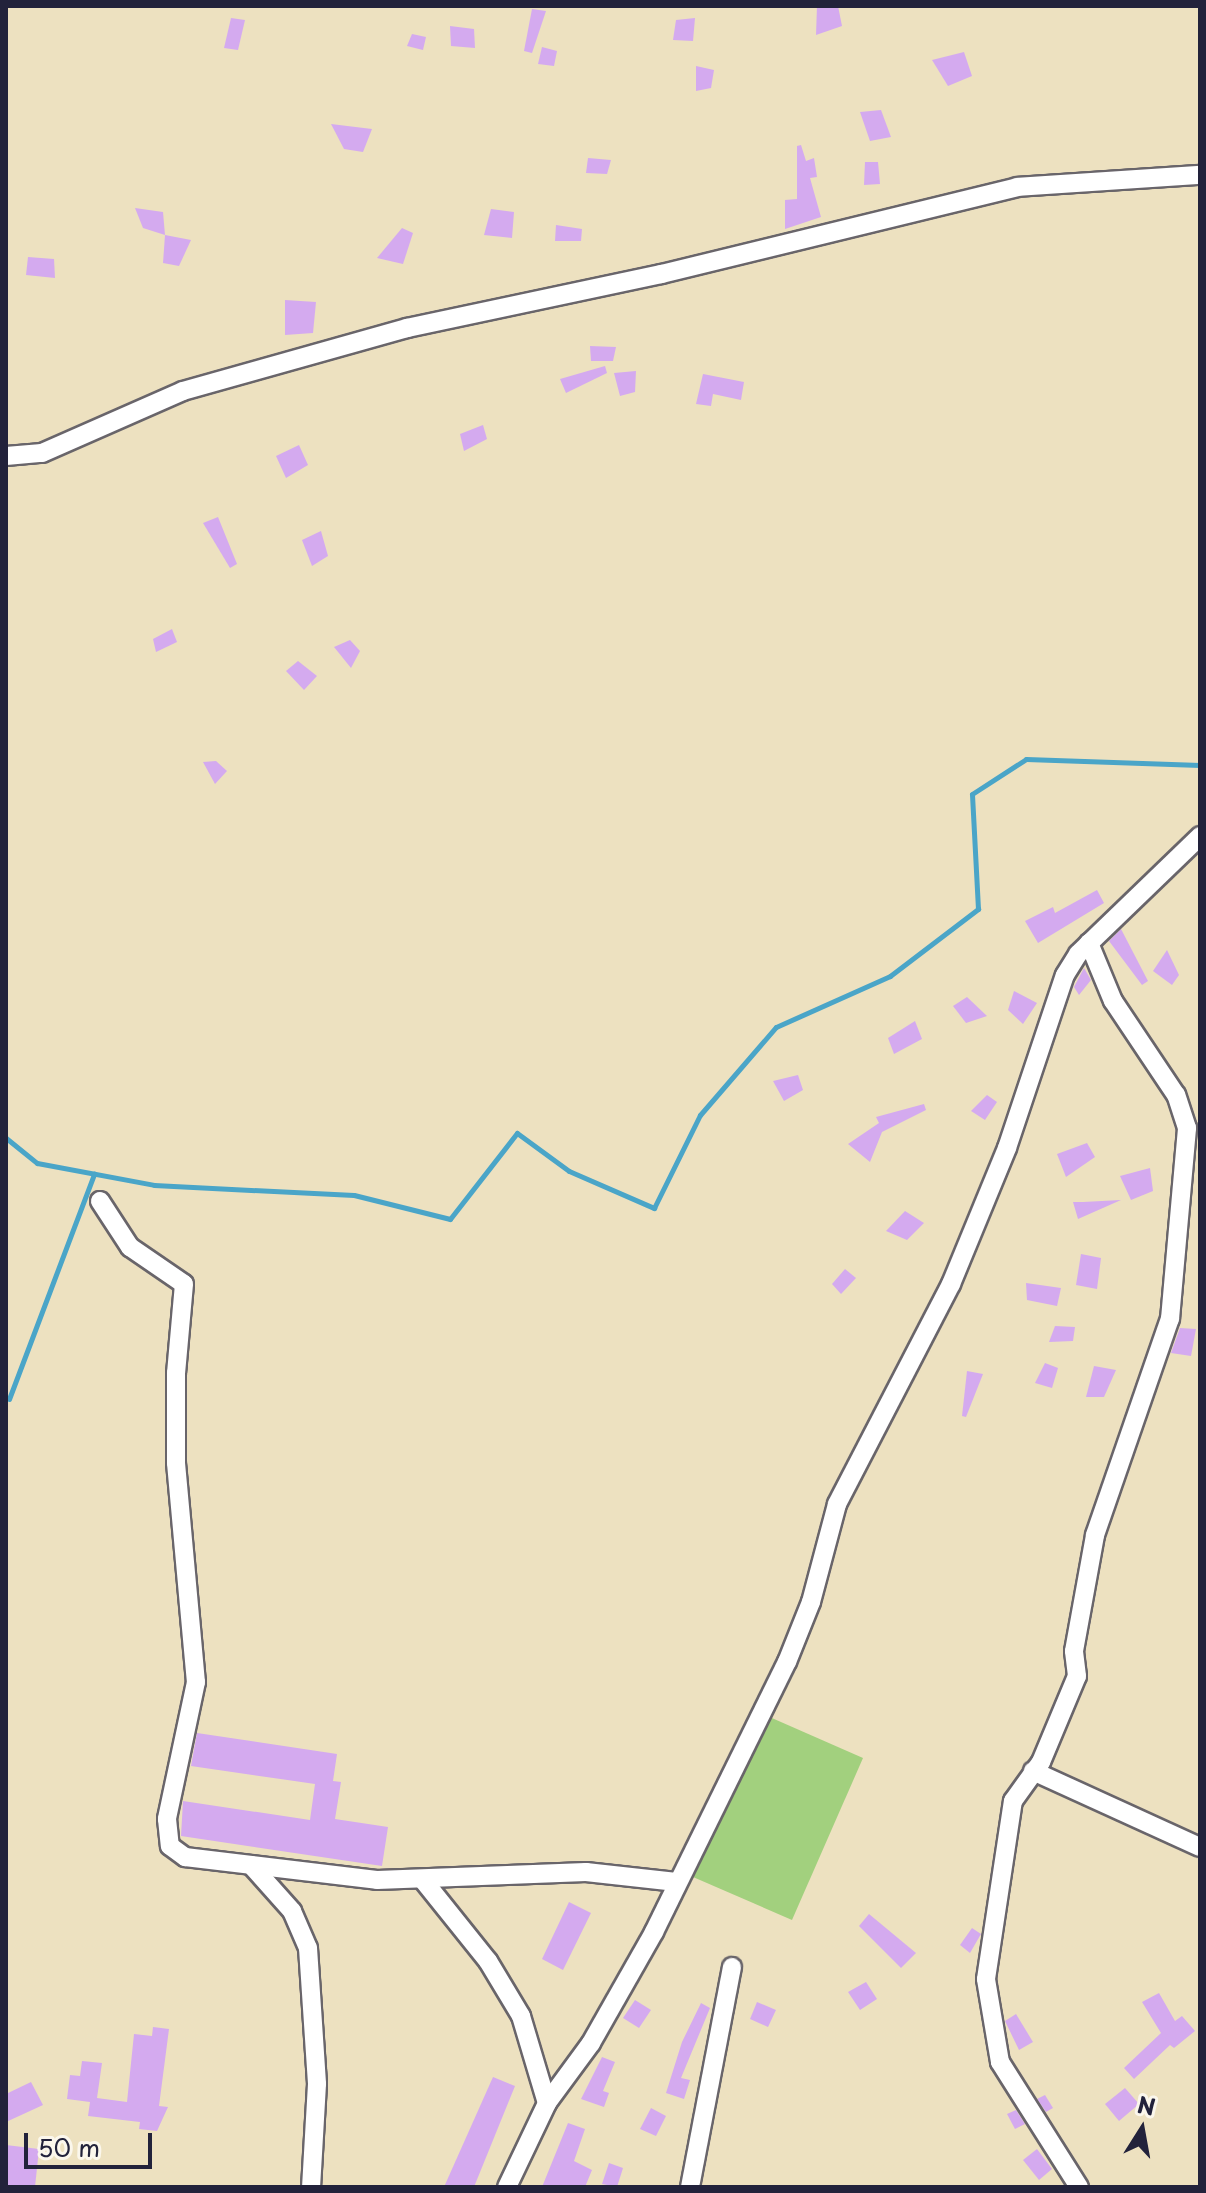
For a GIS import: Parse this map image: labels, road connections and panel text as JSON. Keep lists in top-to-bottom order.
{
  "scale_bar": "50 m",
  "north": "top"
}
